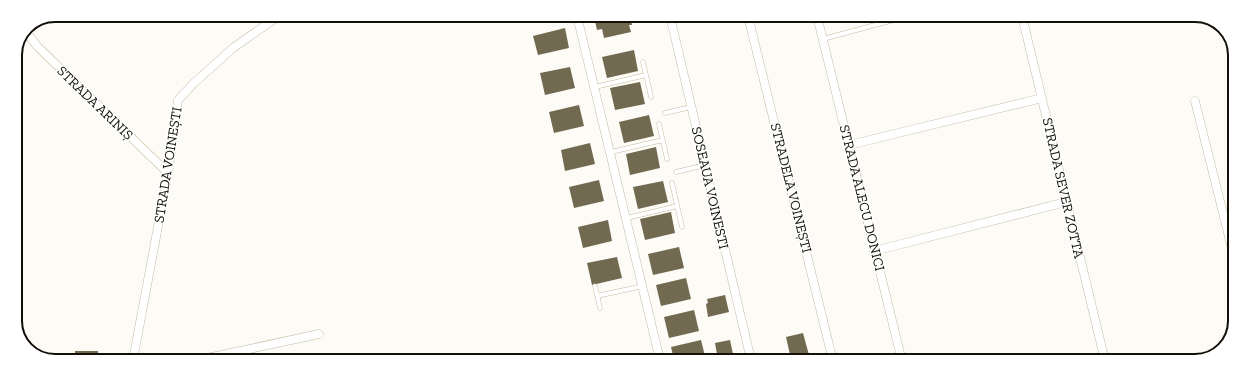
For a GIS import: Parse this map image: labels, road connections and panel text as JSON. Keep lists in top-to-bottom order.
{
  "streets": {
    "street": [
      "STRADA ARINIȘ",
      "STRADA VOINEȘTI",
      "SOSEAUA VOINESTI",
      "STRADELA VOINEȘTI",
      "STRADA SEVER ZOTTA",
      "STRADA ALECU DONICI"
    ]
  },
  "crossings": [
    ["STRADA ARINIȘ", "STRADA VOINEȘTI"]
  ]
}
